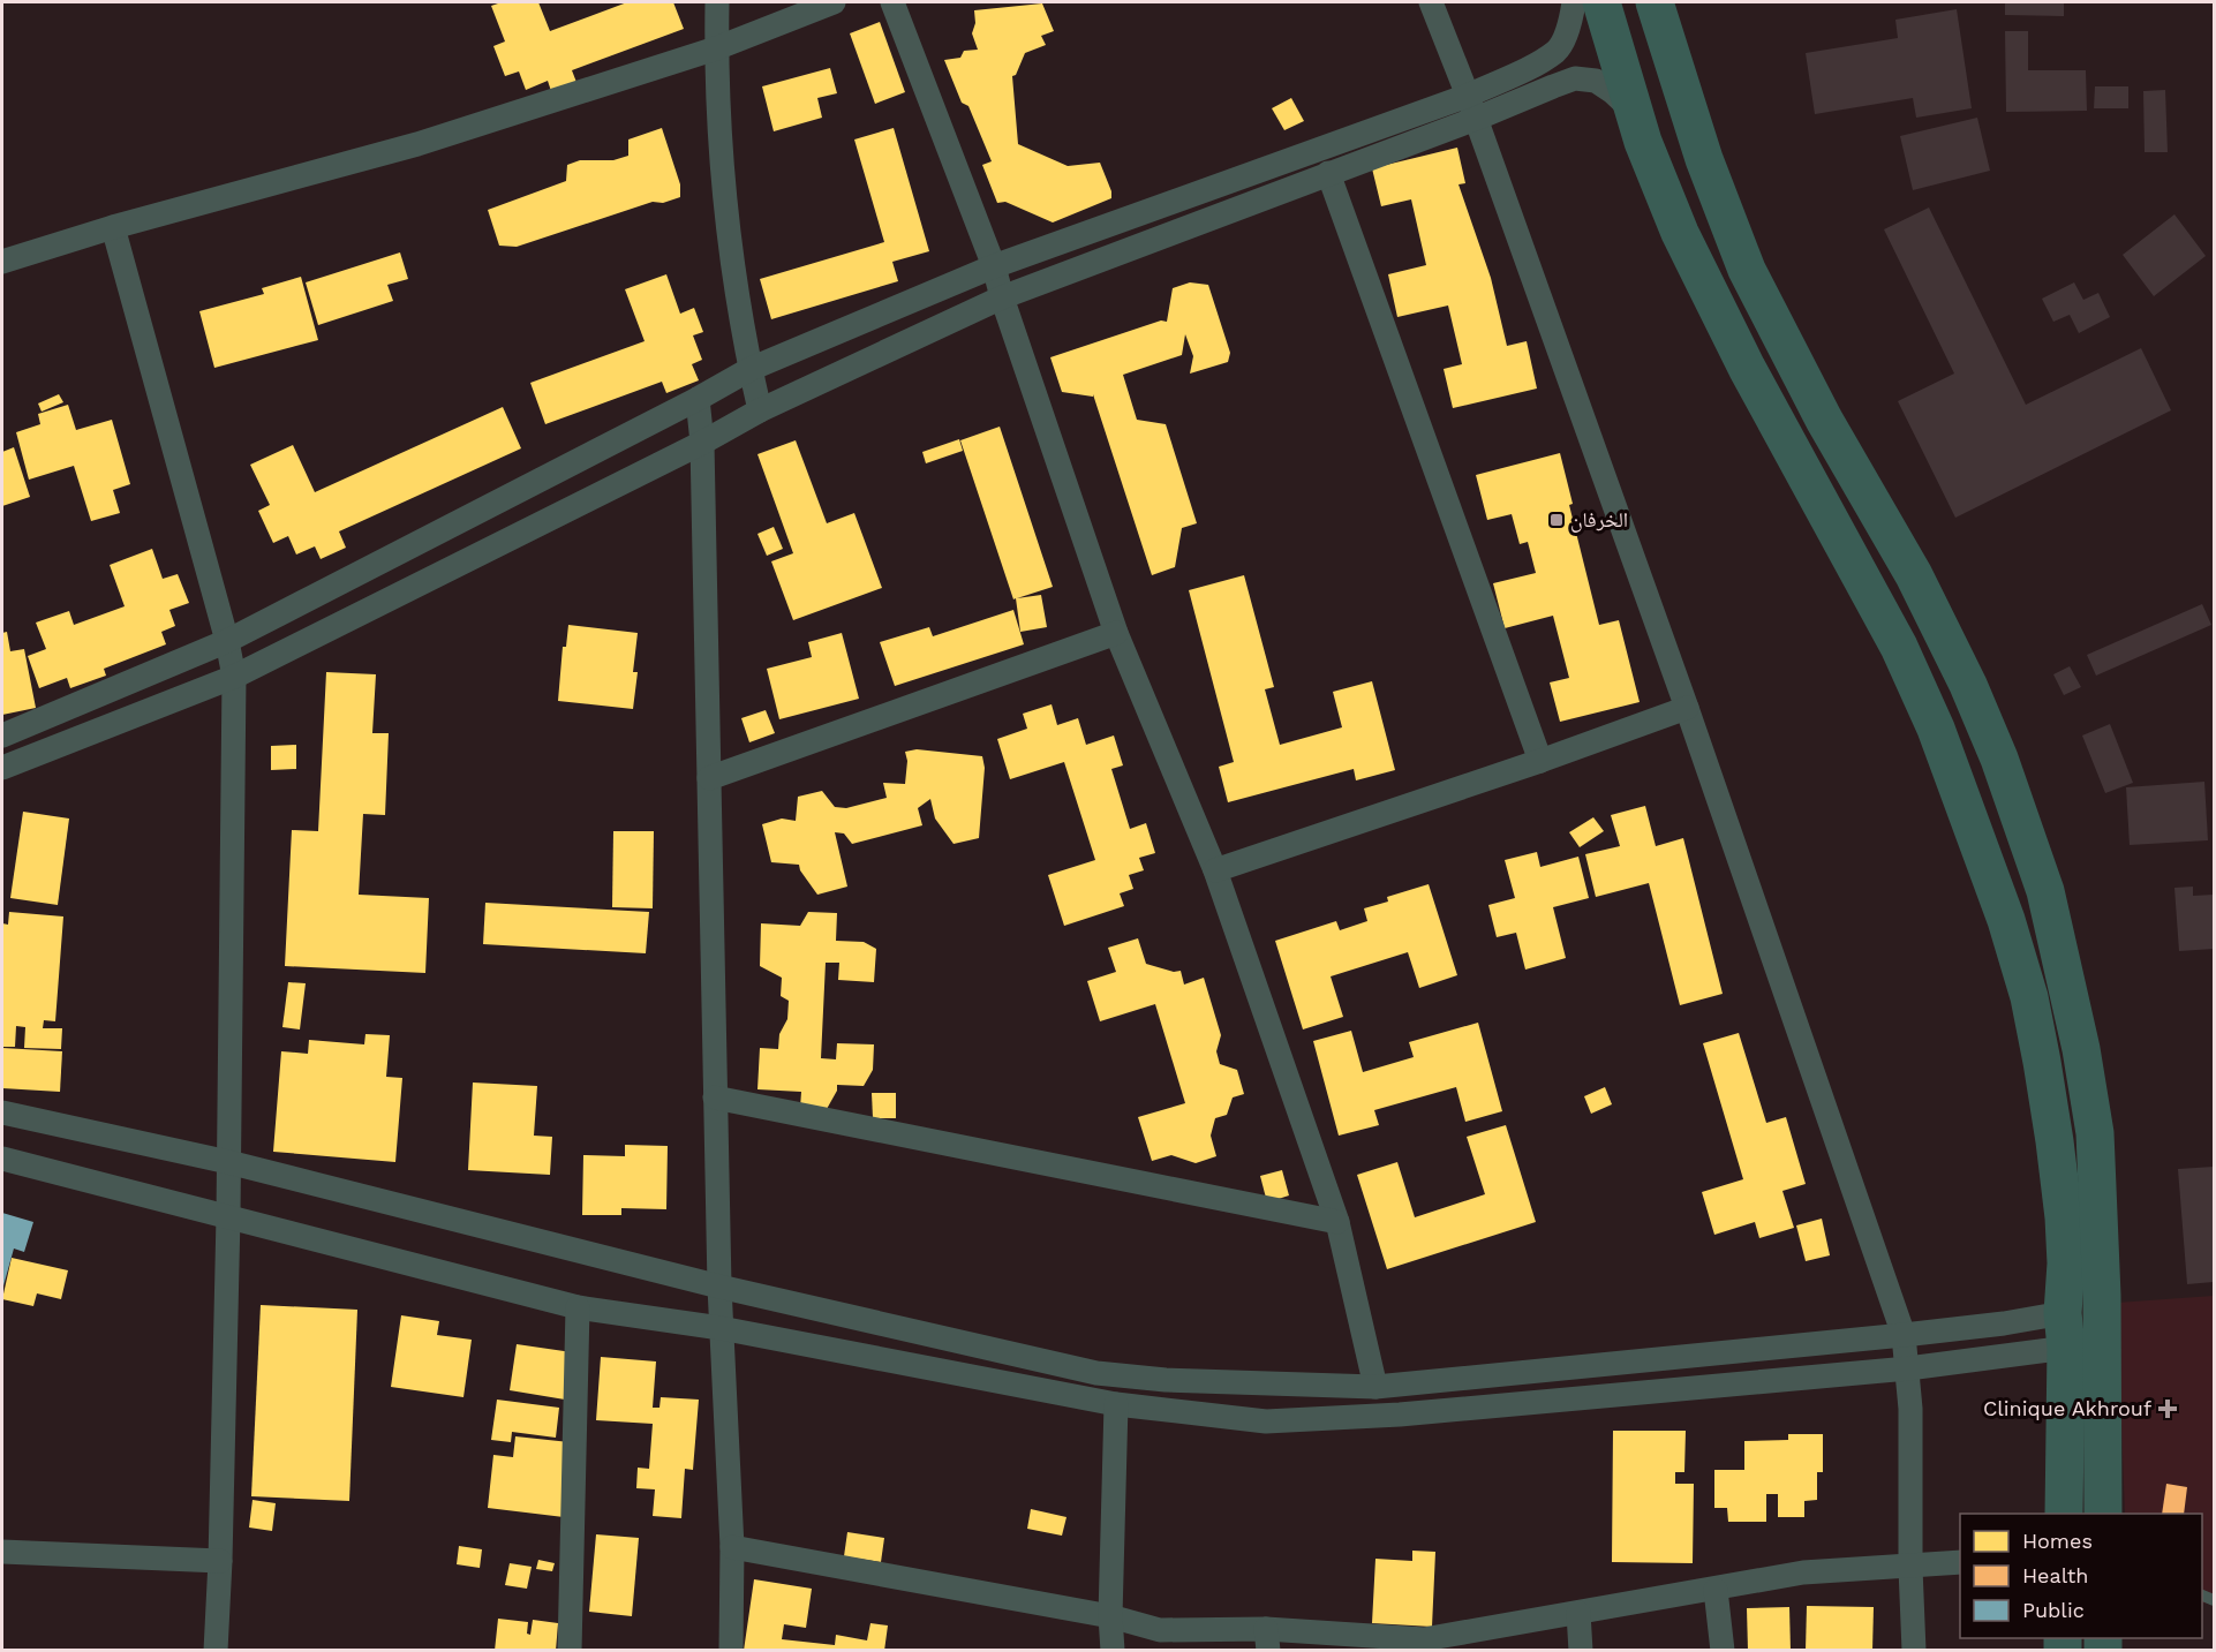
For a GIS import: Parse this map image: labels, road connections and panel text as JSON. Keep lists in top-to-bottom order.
{
  "places": {
    "transit": ["الخرفان"],
    "health": ["Clinique Akhrouf"]
  },
  "legend": ["Homes", "Health", "Public"]
}
